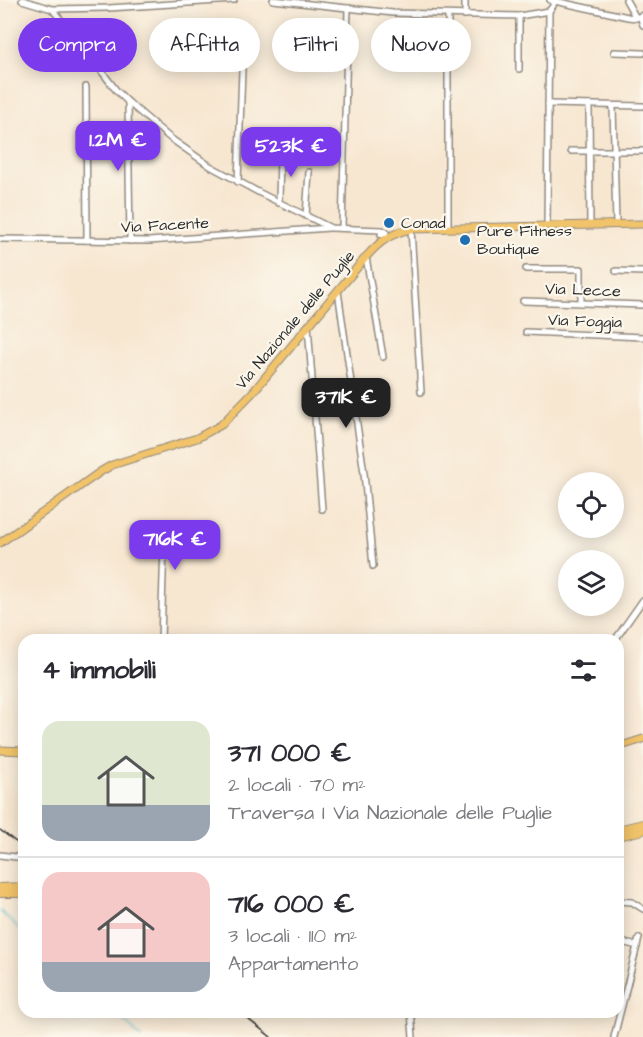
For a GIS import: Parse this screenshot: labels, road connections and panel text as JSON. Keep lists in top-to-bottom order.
{
  "streets": {
    "main road": ["Via Nazionale delle Puglie"],
    "street": ["Via Facente", "Via Lecce", "Via Foggia"]
  },
  "crossings": [
    ["Via Facente", "Via Nazionale delle Puglie"]
  ],
  "places": ["Conad", "Pure Fitness Boutique"],
  "page": {
    "chip": [
      "Compra",
      "Affitta",
      "Filtri",
      "Nuovo"
    ],
    "price": [
      "1.2M €",
      "523K €",
      "371K €",
      "716K €"
    ],
    "heading": "4 immobili",
    "list": [
      {
        "name": "371 000 €",
        "note": "2 locali · 70 m² · Traversa I Via Nazionale delle Puglie"
      },
      {
        "name": "716 000 €",
        "note": "3 locali · 110 m² · Appartamento"
      }
    ]
  }
}
